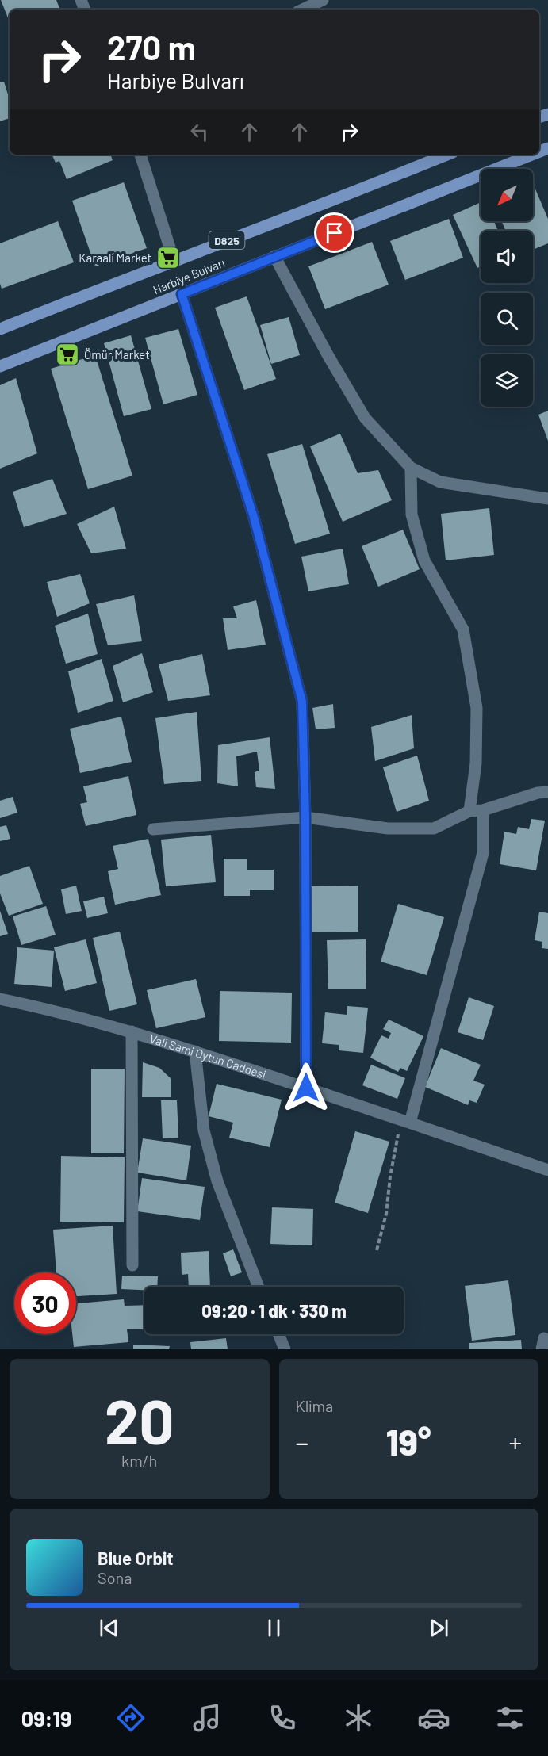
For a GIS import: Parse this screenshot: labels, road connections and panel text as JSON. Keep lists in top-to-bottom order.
{
  "streets": {
    "main road": ["D825", "Harbiye Bulvarı"],
    "street": ["Vali Sami Oytun Caddesi"]
  },
  "places": {
    "supermarket": ["Karaali Market", "Ömür Market"]
  },
  "north": "bottom left",
  "page": {
    "turn": ["270 m", "Harbiye Bulvarı"],
    "limit": "30",
    "trip": "09:20 · 1 dk · 330 m",
    "tile": [
      ["20", "km/h"],
      "Klima"
    ],
    "heat": ["−", "19°", "+"],
    "song": ["Blue Orbit", "Sona"],
    "tabs": "09:19"
  }
}
